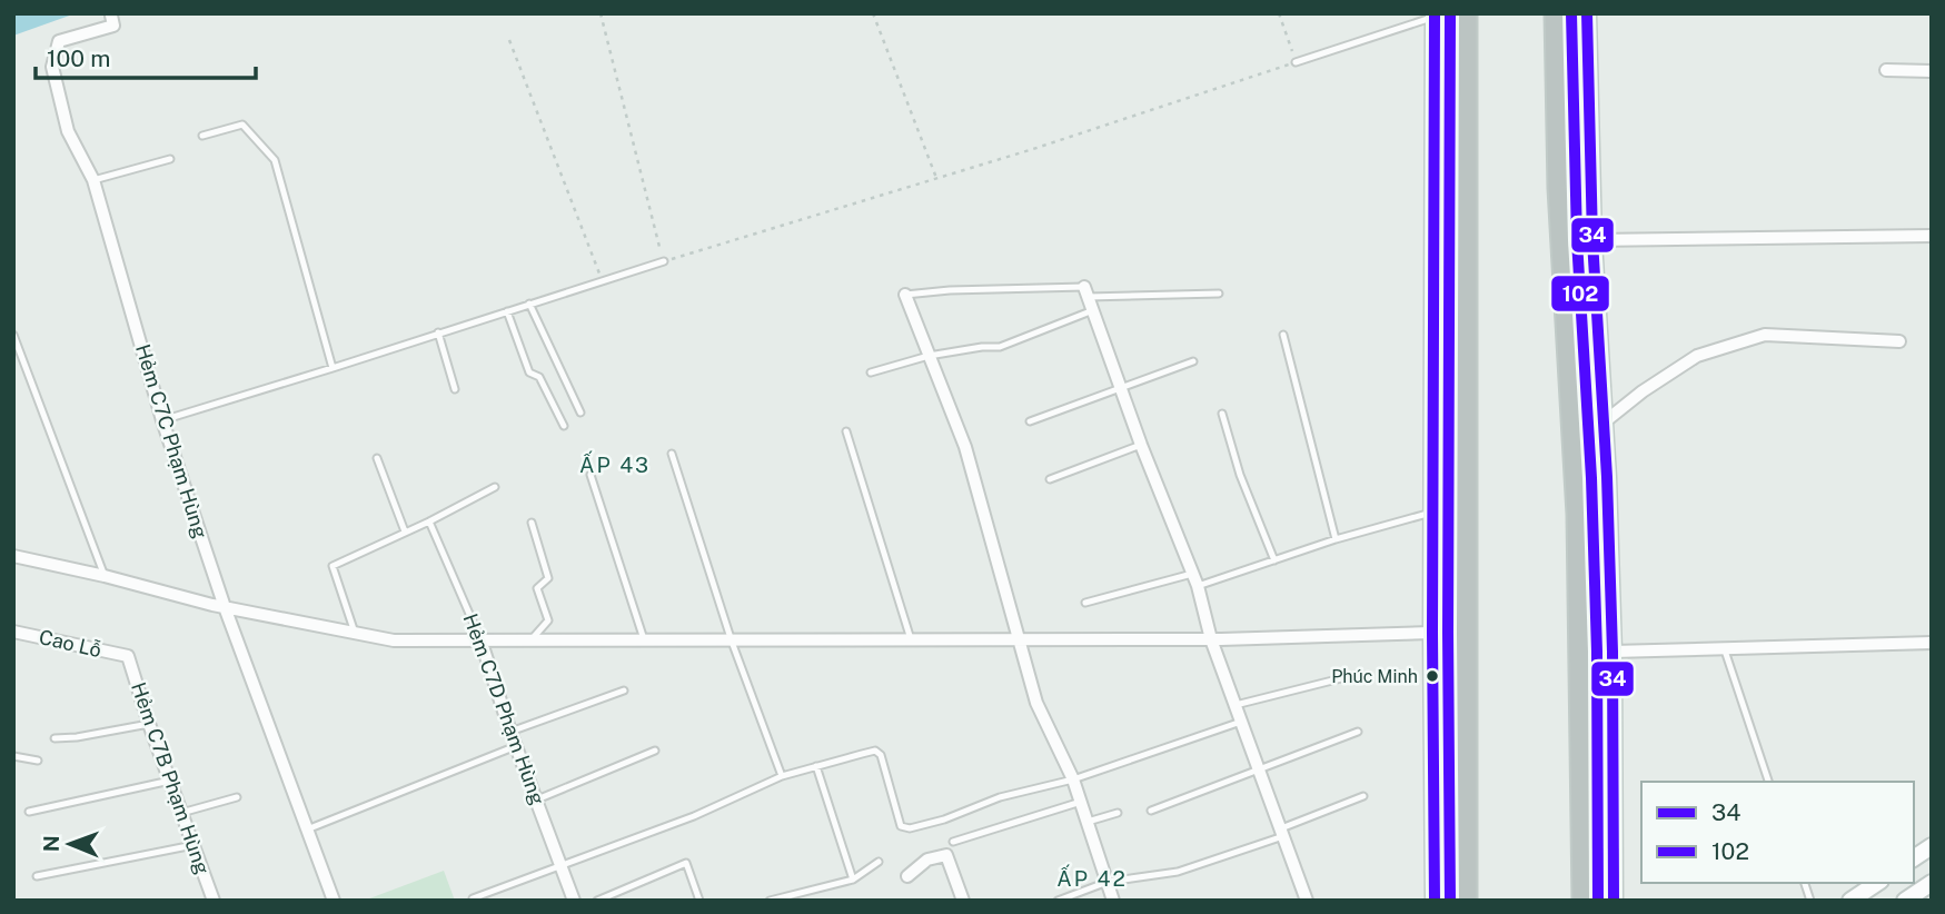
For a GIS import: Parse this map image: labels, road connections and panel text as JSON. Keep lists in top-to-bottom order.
{
  "streets": {
    "street": [
      "Hẻm C7C Phạm Hùng",
      "Cao Lỗ",
      "Hẻm C7D Phạm Hùng",
      "Hẻm C7B Phạm Hùng"
    ]
  },
  "crossings": [
    ["Cao Lỗ", "Hẻm C7B Phạm Hùng"]
  ],
  "districts": ["ẤP 43", "ẤP 42"],
  "places": ["Phúc Minh"],
  "lines": ["transit line 34", "transit line 102"],
  "legend": ["34", "102"],
  "scale_bar": "100 m",
  "north": "left"
}
